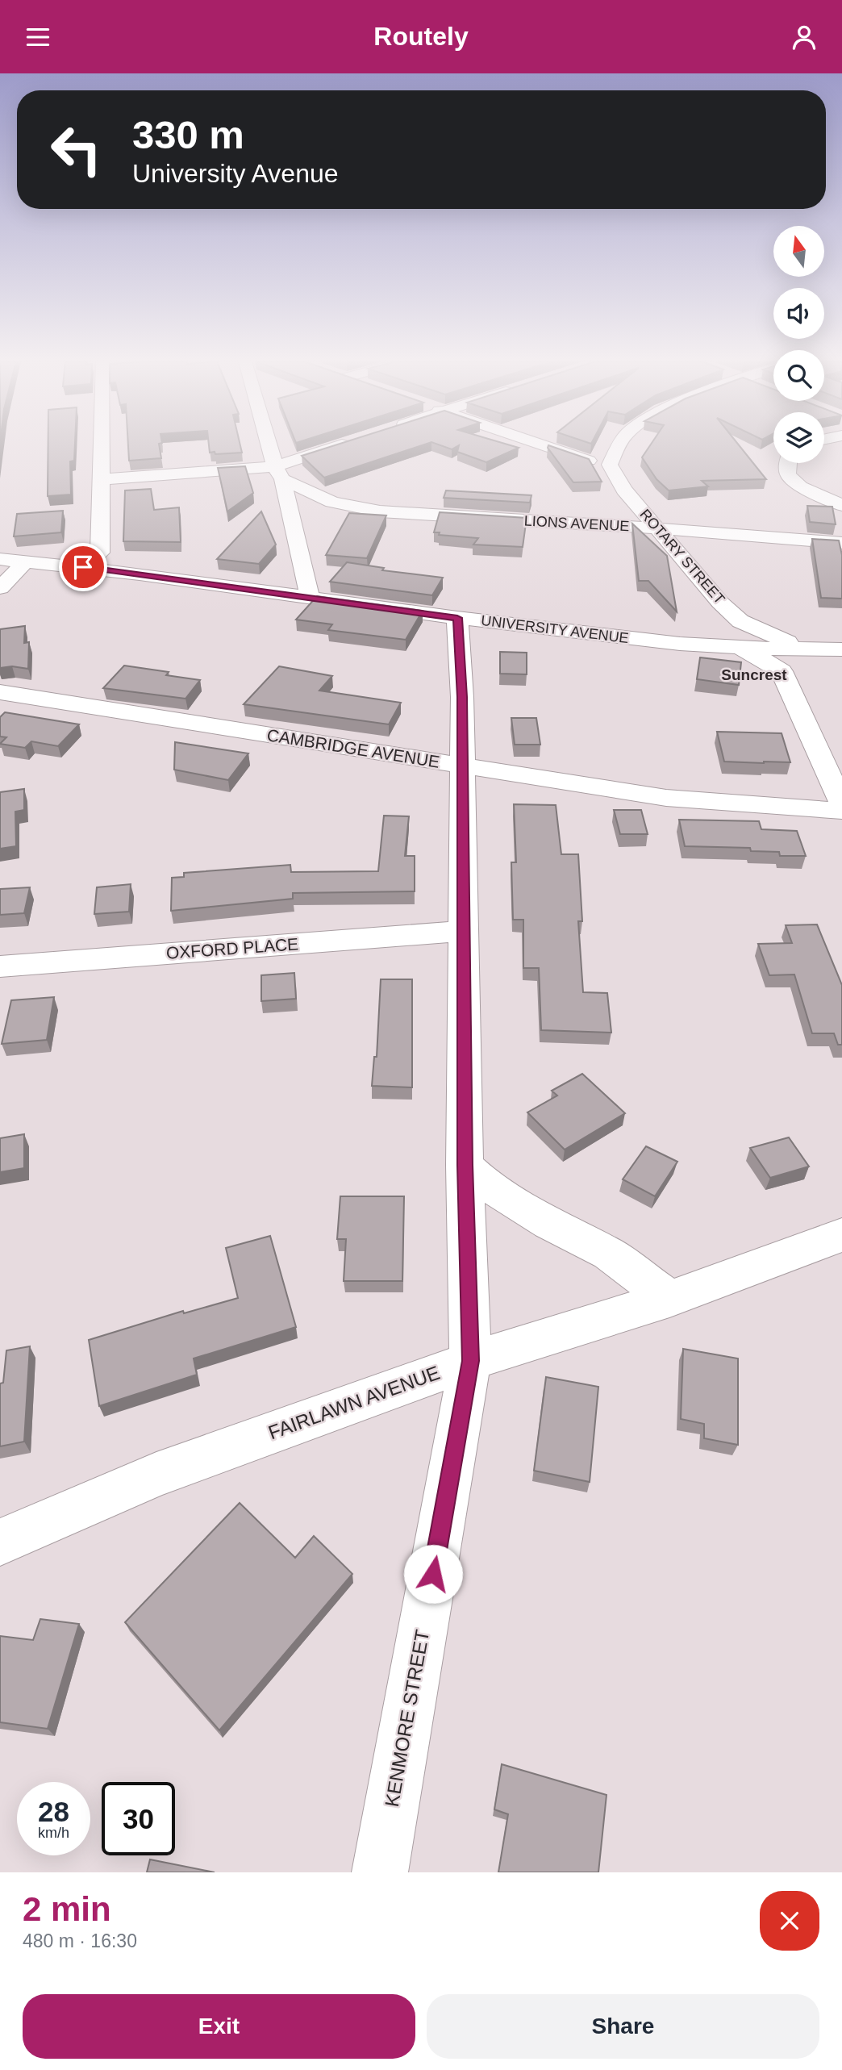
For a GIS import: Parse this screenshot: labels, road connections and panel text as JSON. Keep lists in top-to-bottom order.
{
  "streets": {
    "street": [
      "LIONS AVENUE",
      "ROTARY STREET",
      "UNIVERSITY AVENUE",
      "CAMBRIDGE AVENUE",
      "OXFORD PLACE",
      "FAIRLAWN AVENUE",
      "KENMORE STREET"
    ]
  },
  "crossings": [
    ["LIONS AVENUE", "ROTARY STREET"],
    ["ROTARY STREET", "UNIVERSITY AVENUE"],
    ["UNIVERSITY AVENUE", "KENMORE STREET"],
    ["CAMBRIDGE AVENUE", "KENMORE STREET"],
    ["OXFORD PLACE", "KENMORE STREET"],
    ["FAIRLAWN AVENUE", "KENMORE STREET"]
  ],
  "districts": ["Suncrest"],
  "north": "top",
  "page": {
    "header": "Routely",
    "turn": ["330 m", "University Avenue"],
    "speed": "28 km/h",
    "limit": "30",
    "heading": ["2 min", "480 m · 16:30"],
    "buttons": ["Exit", "Share"]
  }
}
